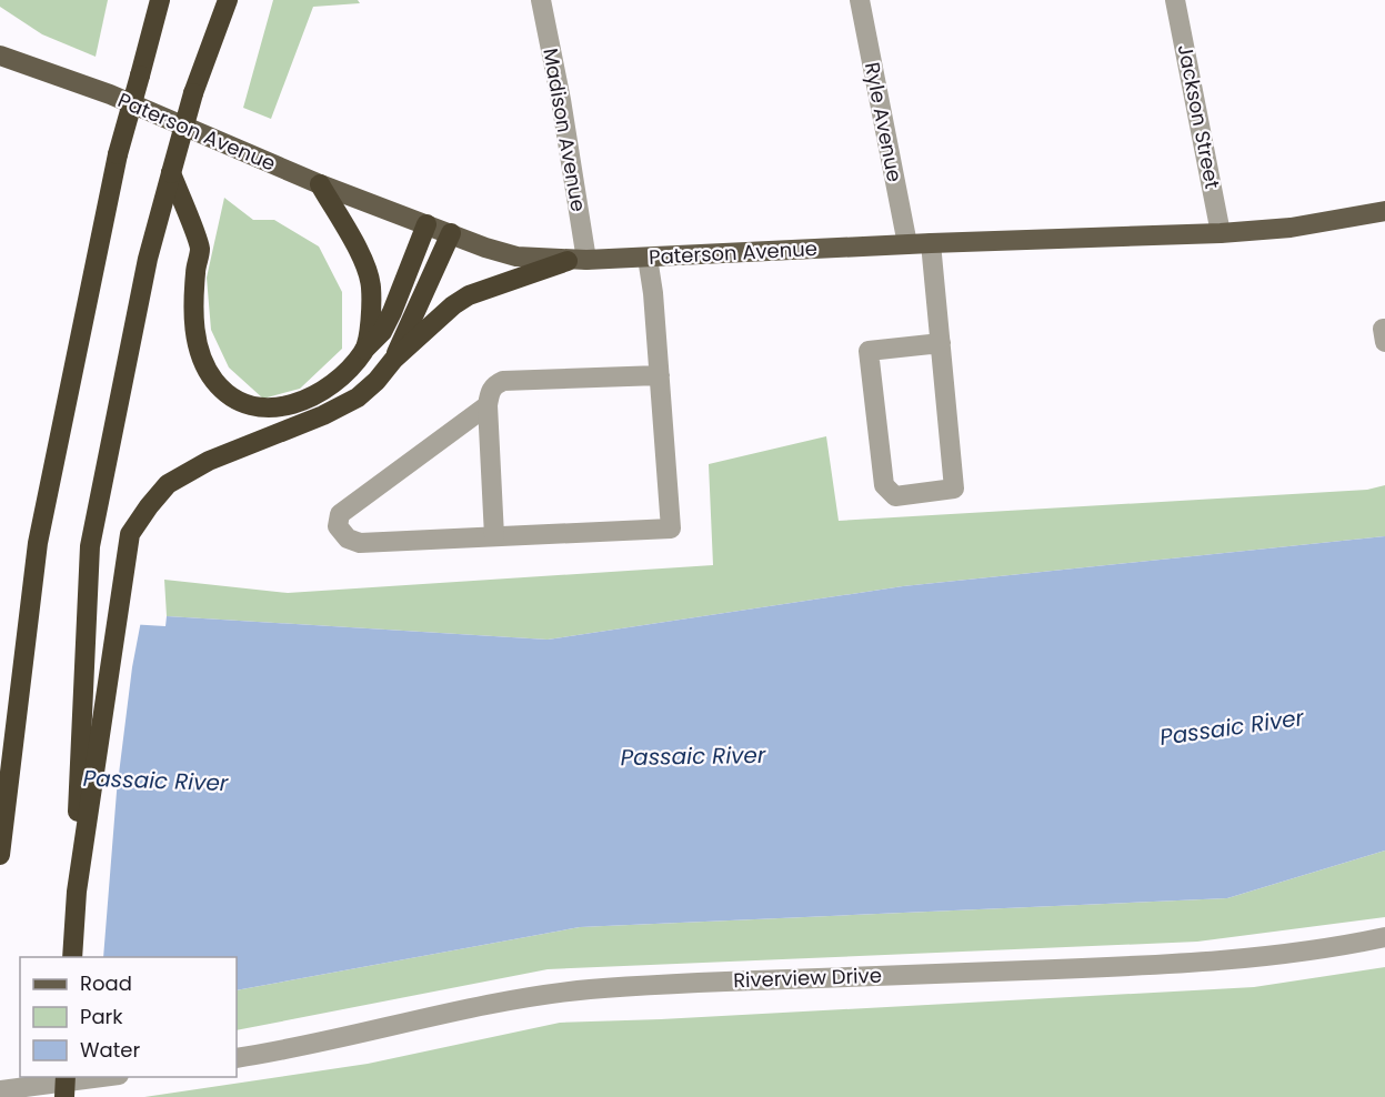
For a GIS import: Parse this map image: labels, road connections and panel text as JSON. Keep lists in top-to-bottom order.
{
  "streets": {
    "main road": ["Paterson Avenue"],
    "street": [
      "Jackson Street",
      "Ryle Avenue",
      "Madison Avenue",
      "Riverview Drive"
    ]
  },
  "crossings": [
    ["Jackson Street", "Paterson Avenue"],
    ["Ryle Avenue", "Paterson Avenue"],
    ["Madison Avenue", "Paterson Avenue"]
  ],
  "water": ["Passaic River"],
  "legend": ["Road", "Park", "Water"]
}
